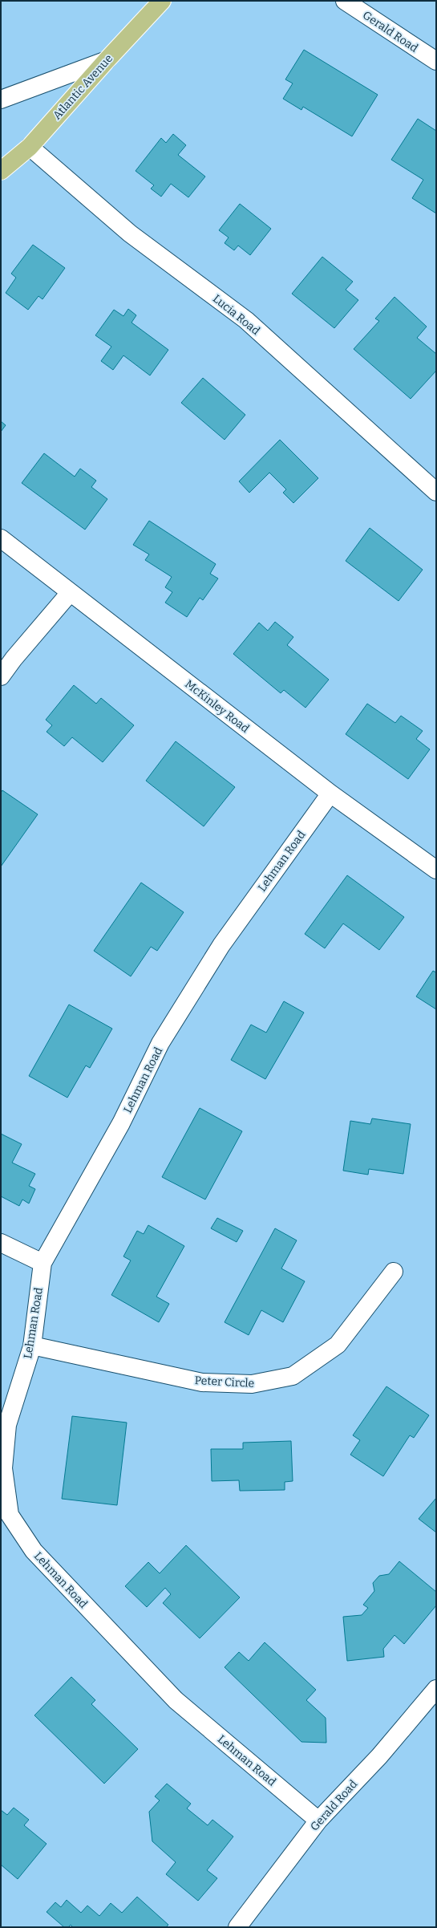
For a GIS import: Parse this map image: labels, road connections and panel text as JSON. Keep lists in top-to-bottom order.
{
  "streets": {
    "main road": ["Atlantic Avenue"],
    "street": [
      "Gerald Road",
      "Lucia Road",
      "McKinley Road",
      "Lehman Road",
      "Peter Circle"
    ]
  },
  "crossings": [
    ["Gerald Road", "Lehman Road"],
    ["Atlantic Avenue", "Lucia Road"],
    ["McKinley Road", "Lehman Road"],
    ["Lehman Road", "Peter Circle"]
  ]
}
